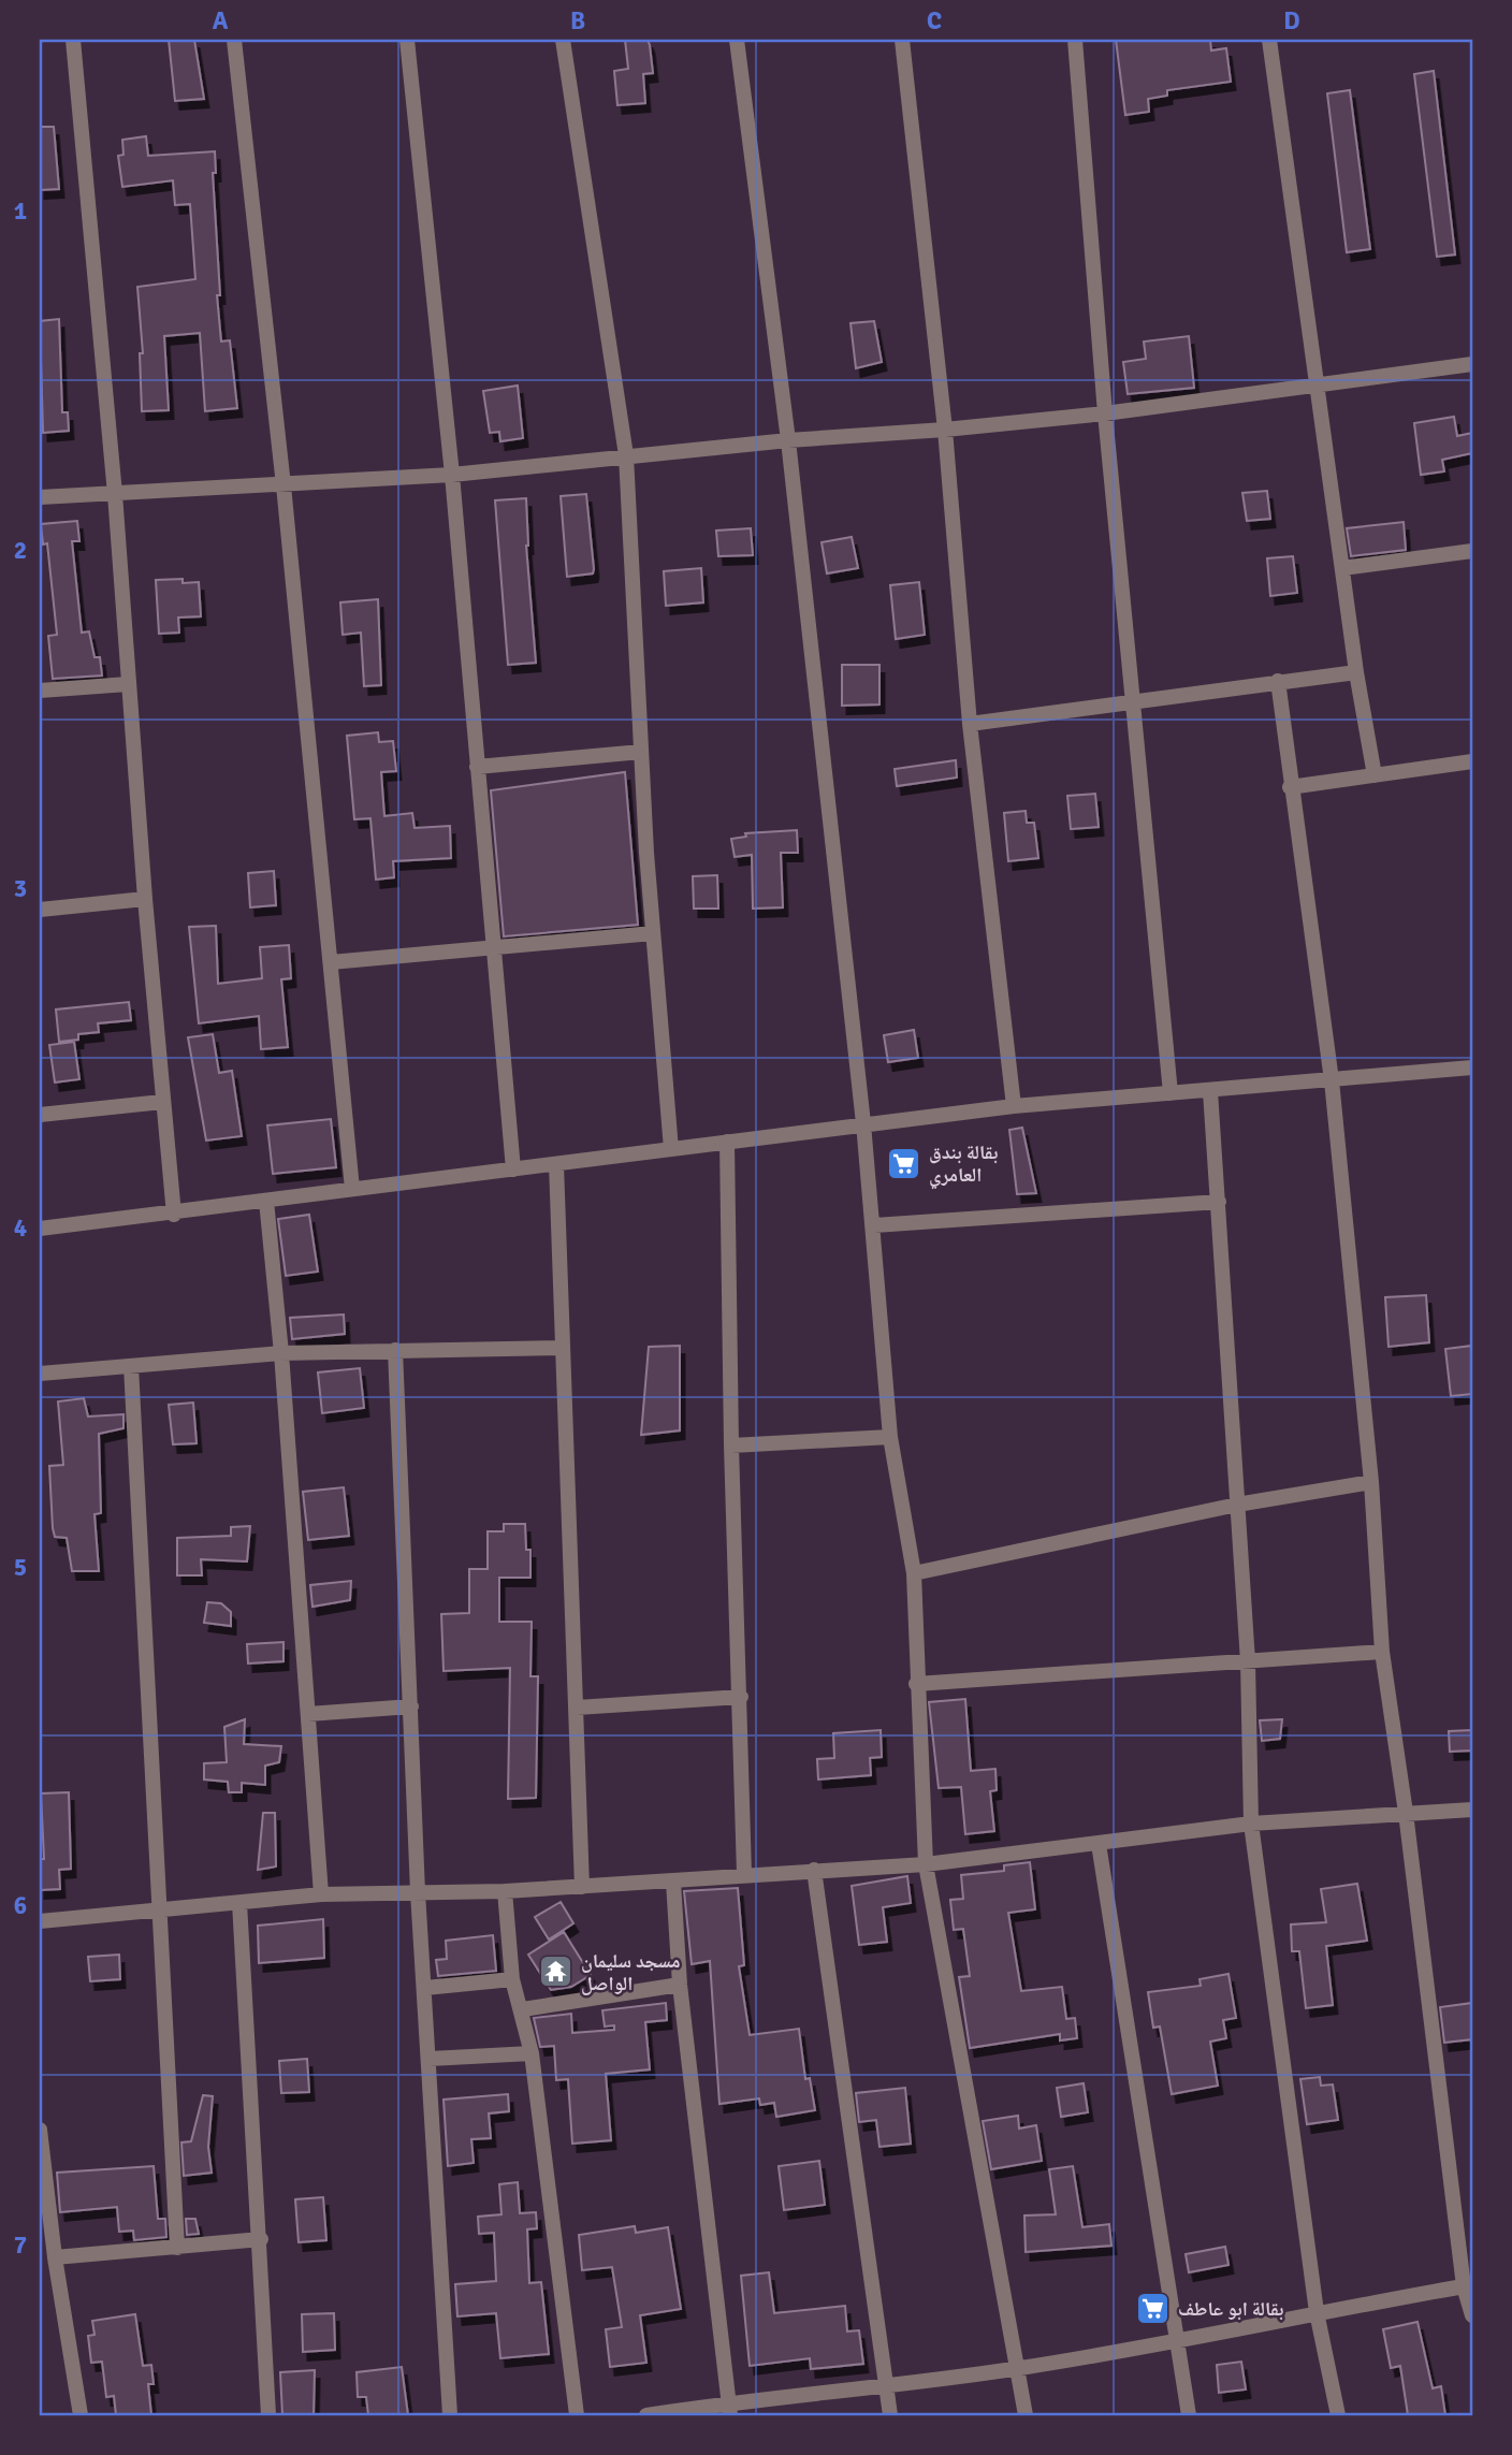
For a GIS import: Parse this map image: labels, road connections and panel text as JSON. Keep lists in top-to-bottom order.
{
  "places": {
    "supermarket": ["بقالة بندق العامري", "بقالة ابو عاطف"],
    "temple": ["مسجد سليمان الواصل"]
  },
  "grid": {
    "columns": [
      "A",
      "B",
      "C",
      "D"
    ],
    "rows": [
      "1",
      "2",
      "3",
      "4",
      "5",
      "6",
      "7"
    ]
  }
}
